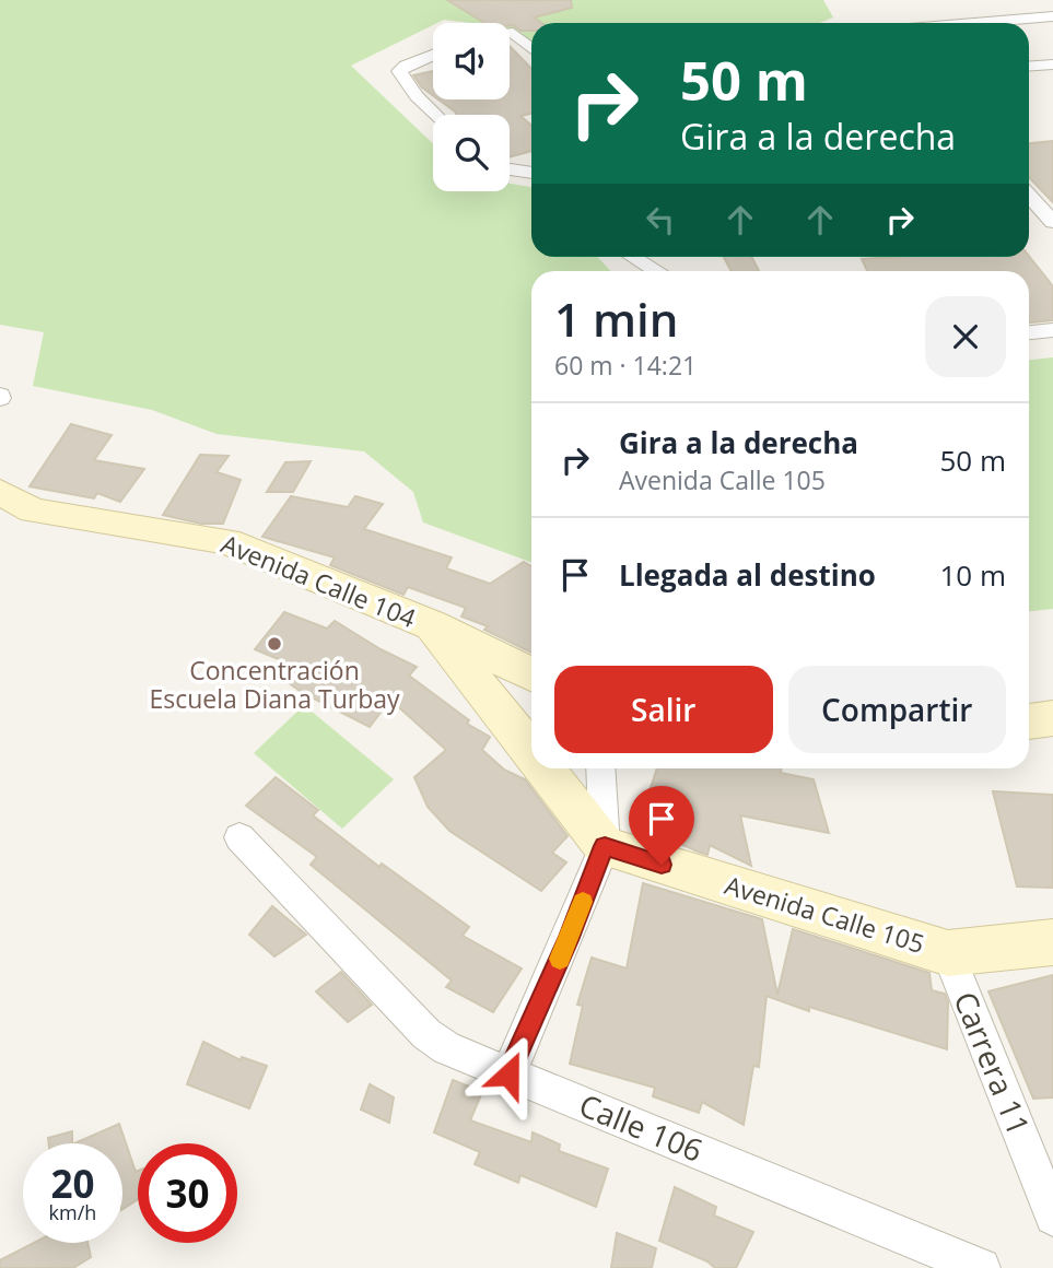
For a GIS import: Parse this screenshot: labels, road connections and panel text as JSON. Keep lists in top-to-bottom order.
{
  "streets": {
    "main road": ["Avenida Calle 104", "Avenida Calle 105"],
    "street": ["Carrera 11", "Calle 106"]
  },
  "crossings": [
    ["Avenida Calle 105", "Carrera 11"]
  ],
  "places": ["Concentración Escuela Diana Turbay"],
  "page": {
    "turn": ["50 m", "Gira a la derecha"],
    "heading": ["1 min", "60 m · 14:21"],
    "list": [
      {
        "name": "Gira a la derecha",
        "note": "Avenida Calle 105",
        "value": "50 m"
      },
      {
        "name": "Llegada al destino",
        "value": "10 m"
      }
    ],
    "buttons": ["Salir", "Compartir"],
    "speed": "20 km/h",
    "limit": "30"
  }
}
